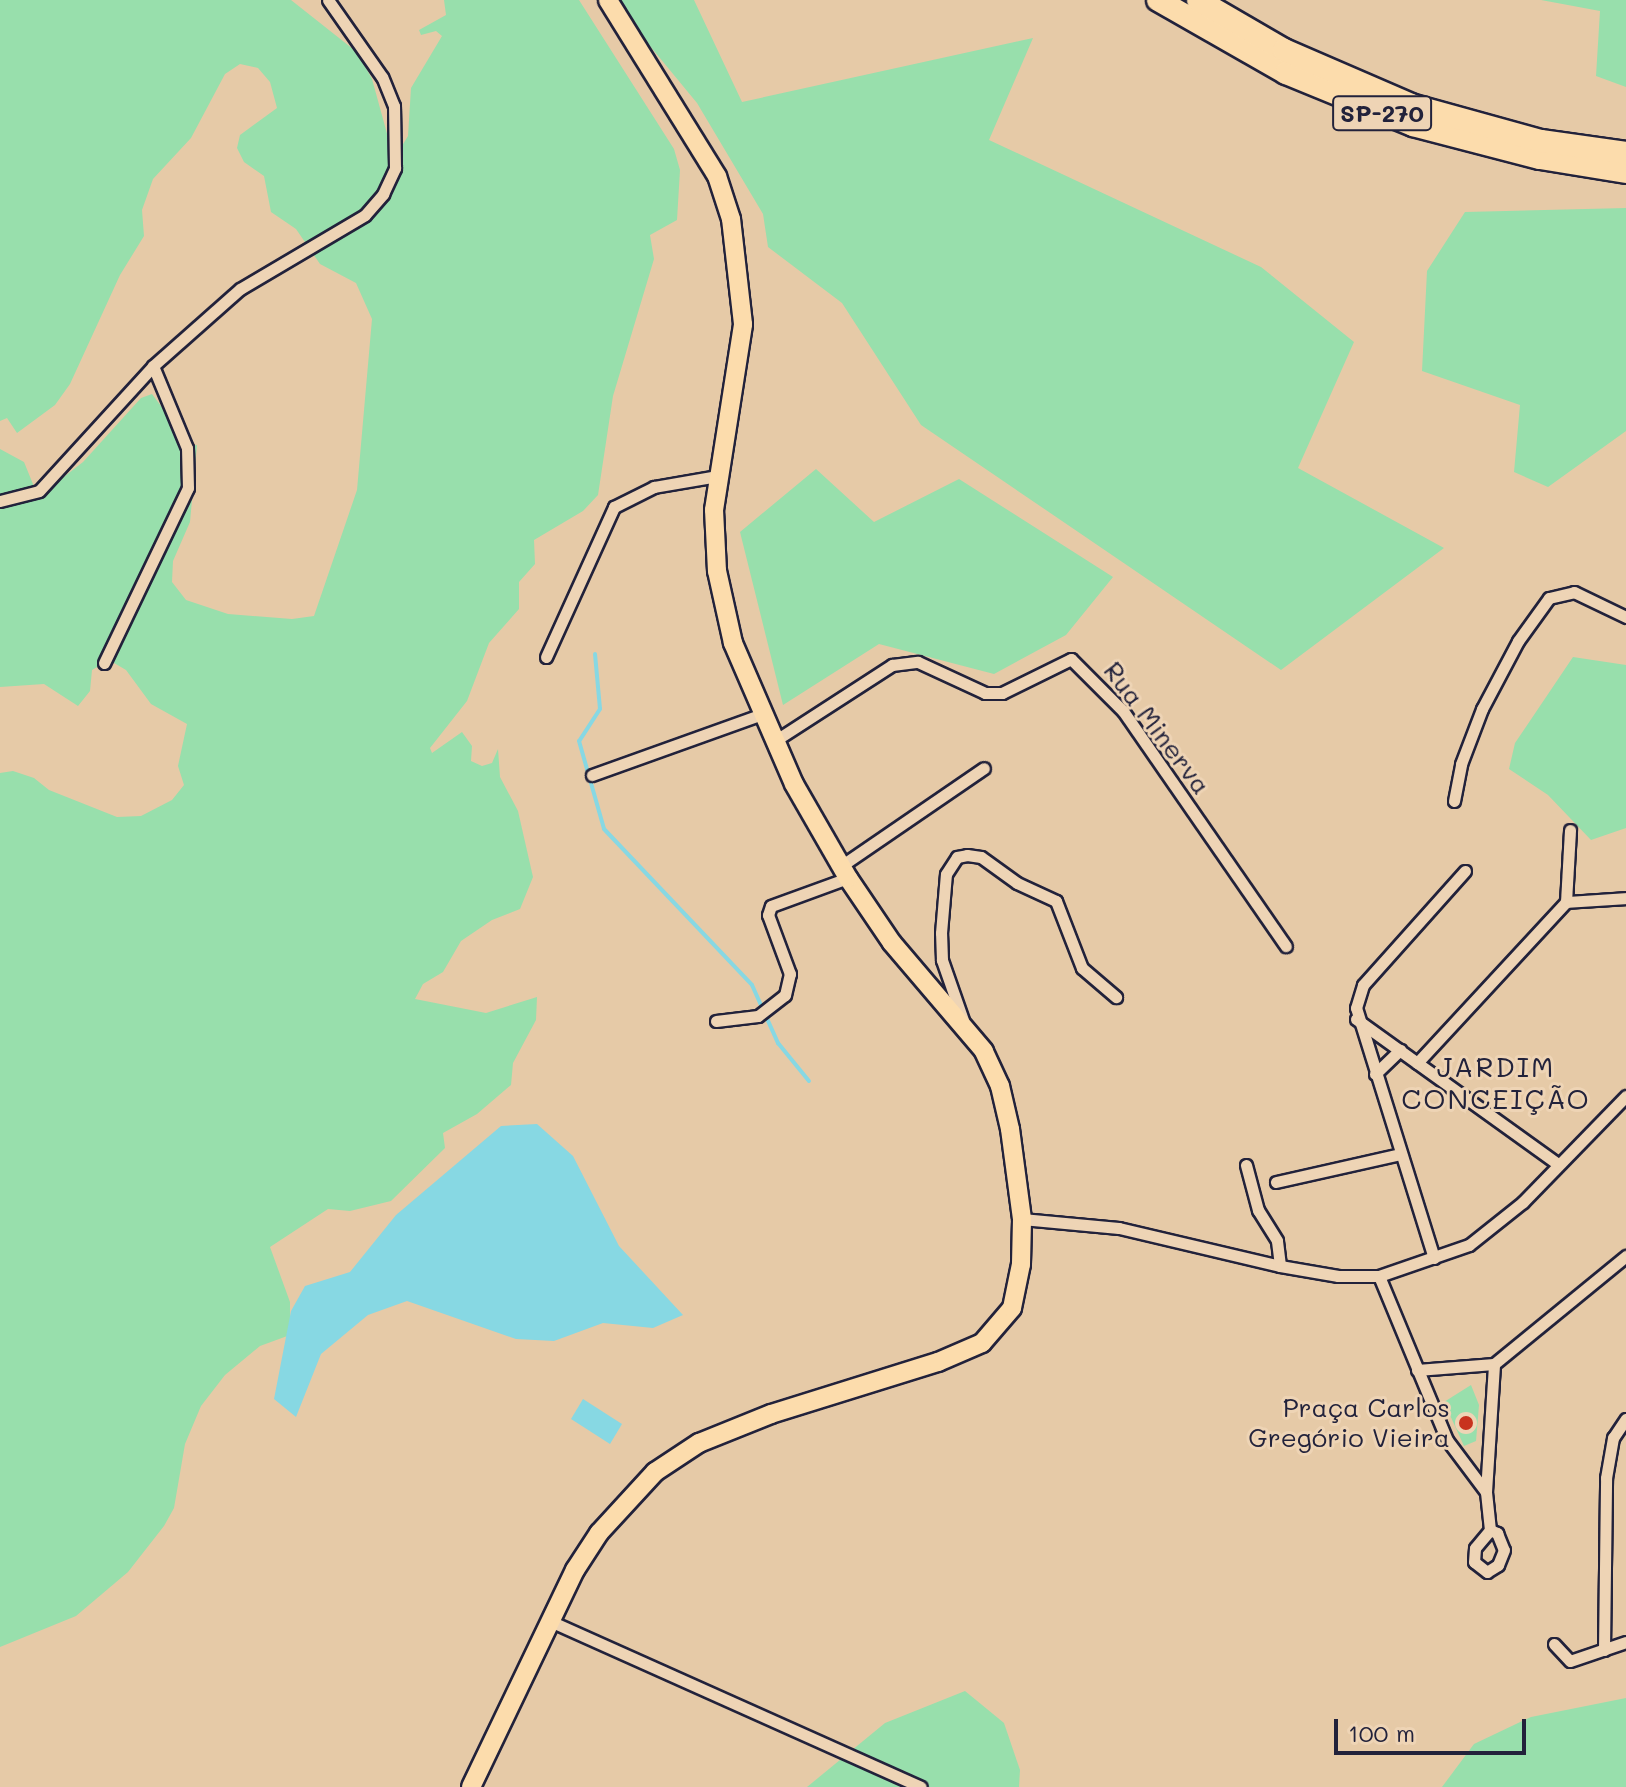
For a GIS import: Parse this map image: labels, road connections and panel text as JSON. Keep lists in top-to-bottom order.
{
  "streets": {
    "highway": ["SP-270"],
    "street": ["Rua Minerva"]
  },
  "districts": ["JARDIM CONCEIÇÃO"],
  "places": ["Praça Carlos Gregório Vieira"],
  "scale_bar": "100 m"
}
